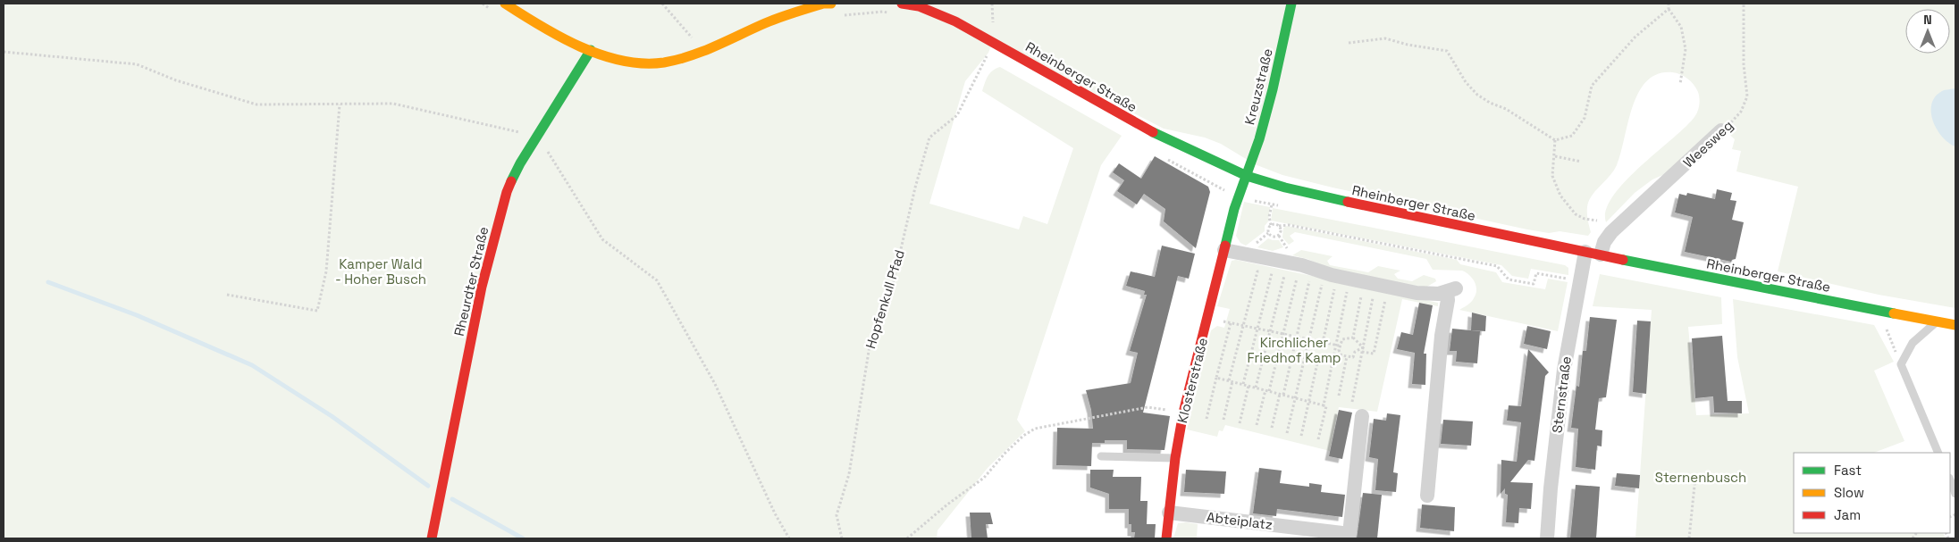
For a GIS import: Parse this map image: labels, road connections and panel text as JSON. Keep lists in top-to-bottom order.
{
  "streets": {
    "main road": [
      "Rheinberger Straße",
      "Kreuzstraße",
      "Rheurdter Straße",
      "Klosterstraße"
    ],
    "street": ["Weesweg", "Sternstraße", "Abteiplatz"],
    "path": ["Hopfenkull Pfad"]
  },
  "crossings": [
    ["Rheinberger Straße", "Kreuzstraße"],
    ["Rheinberger Straße", "Weesweg"],
    ["Rheinberger Straße", "Klosterstraße"],
    ["Rheinberger Straße", "Sternstraße"],
    ["Kreuzstraße", "Klosterstraße"],
    ["Klosterstraße", "Abteiplatz"]
  ],
  "parks": ["Kamper Wald - Hoher Busch", "Kirchlicher Friedhof Kamp", "Sternenbusch"],
  "legend": ["Fast", "Slow", "Jam"],
  "north": "top"
}
